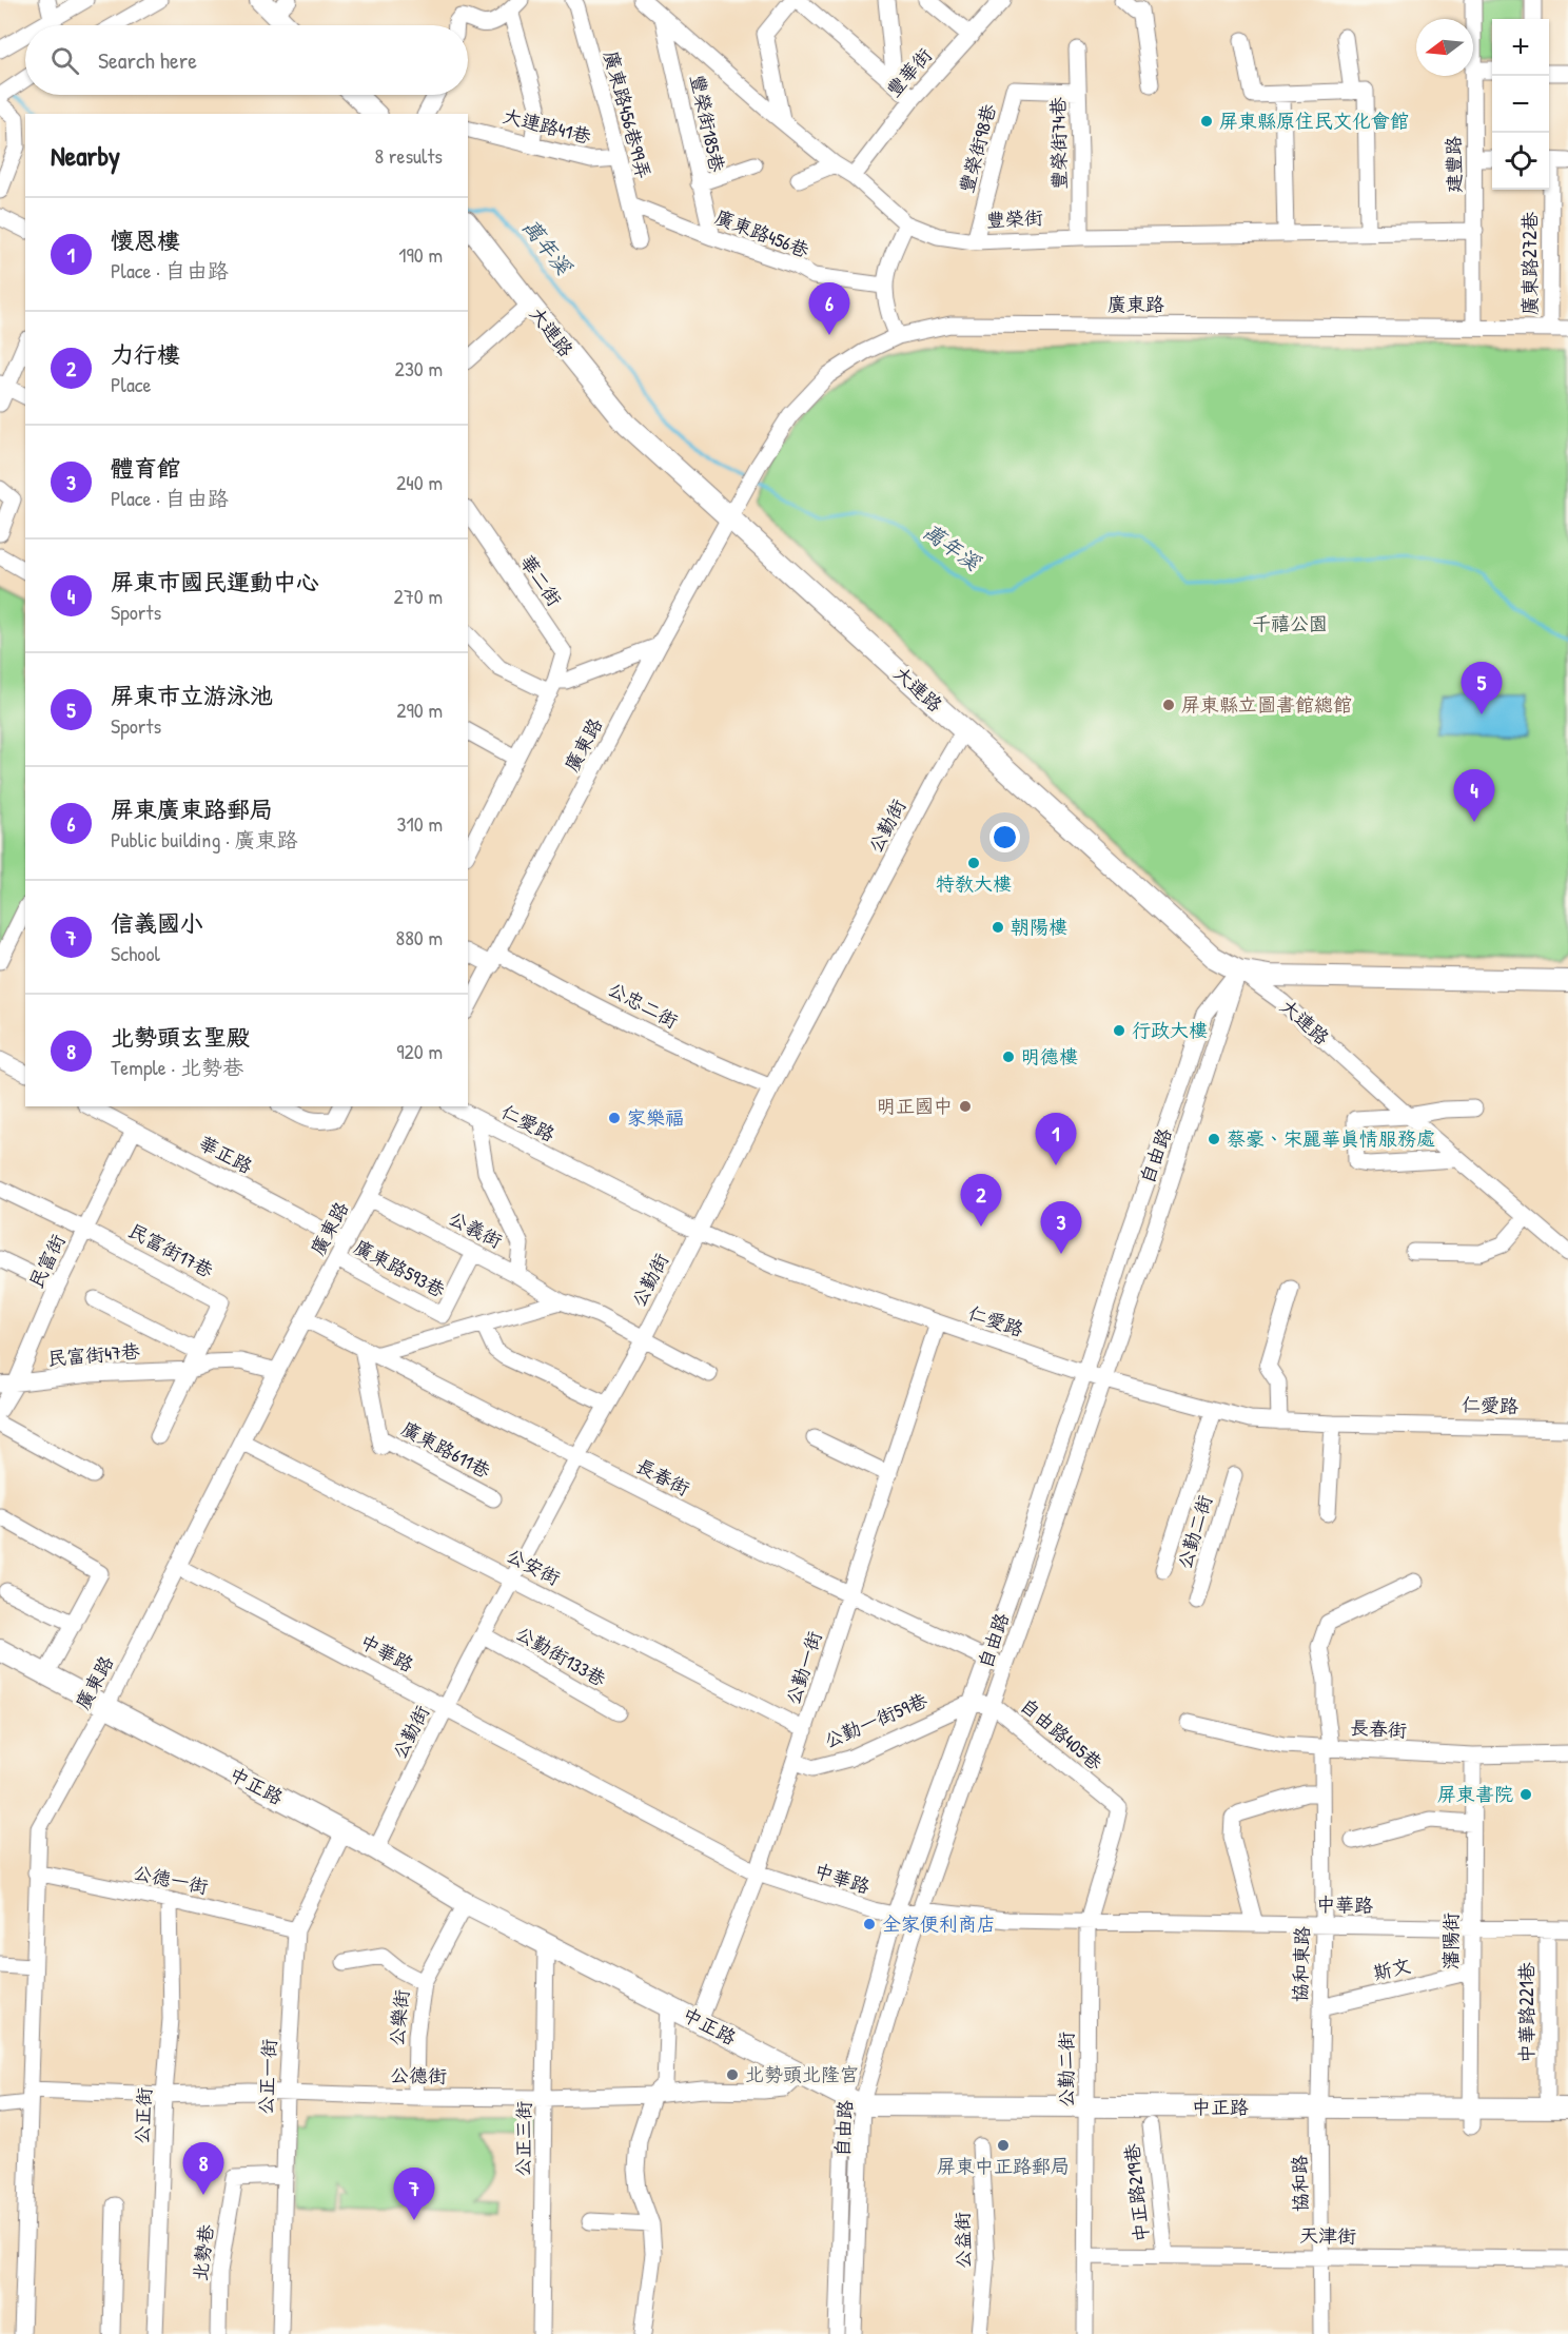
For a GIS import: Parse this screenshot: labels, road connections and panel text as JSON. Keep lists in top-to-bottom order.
{
  "streets": {
    "main road": ["大連路", "中正路"],
    "street": [
      "豐華街",
      "廣東路456巷99弄",
      "豐榮街185巷",
      "大連路41巷",
      "豐榮街74巷",
      "豐榮街98巷",
      "建豐路",
      "豐榮街",
      "廣東路456巷",
      "廣東路272巷",
      "廣東路",
      "華二街",
      "公勤街",
      "公忠二街",
      "仁愛路",
      "華正路",
      "自由路",
      "公義街",
      "民富街17巷",
      "民富街",
      "廣東路593巷",
      "民富街47巷",
      "廣東路611巷",
      "長春街",
      "公勤二街",
      "公安街",
      "中華路",
      "公勤街133巷",
      "公勤一街",
      "公勤一街59巷",
      "自由路405巷",
      "公德一街",
      "瀋陽街",
      "協和東路",
      "斯文",
      "中華路221巷",
      "公樂街",
      "公德街",
      "公正一街",
      "公正街",
      "公正三街",
      "協和路",
      "中正路219巷",
      "天津街",
      "公益街",
      "北勢巷"
    ]
  },
  "crossings": [
    ["豐華街", "豐榮街"],
    ["廣東路456巷99弄", "大連路41巷"],
    ["廣東路456巷99弄", "廣東路456巷"],
    ["豐榮街185巷", "豐榮街"],
    ["豐榮街185巷", "廣東路456巷"],
    ["豐榮街74巷", "豐榮街98巷"],
    ["豐榮街74巷", "豐榮街"],
    ["豐榮街98巷", "豐榮街"],
    ["建豐路", "豐榮街"],
    ["建豐路", "廣東路"],
    ["廣東路272巷", "廣東路"],
    ["廣東路", "大連路"],
    ["廣東路", "公忠二街"],
    ["廣東路", "華正路"],
    ["廣東路", "公義街"],
    ["廣東路", "廣東路593巷"],
    ["廣東路", "民富街47巷"],
    ["廣東路", "長春街"],
    ["廣東路", "公安街"],
    ["廣東路", "中華路"],
    ["廣東路", "中正路"],
    ["廣東路", "公德一街"],
    ["廣東路", "公德街"],
    ["大連路", "公勤街"],
    ["大連路", "自由路"],
    ["公勤街", "公忠二街"],
    ["公勤街", "仁愛路"],
    ["公勤街", "公義街"],
    ["公勤街", "長春街"],
    ["公勤街", "公安街"],
    ["公勤街", "中華路"],
    ["公勤街", "公勤街133巷"],
    ["公勤街", "中正路"],
    ["仁愛路", "自由路"],
    ["仁愛路", "公勤一街"],
    ["華正路", "民富街"],
    ["自由路", "長春街"],
    ["自由路", "中華路"],
    ["自由路", "公勤一街59巷"],
    ["自由路", "自由路405巷"],
    ["自由路", "中正路"],
    ["公義街", "廣東路593巷"],
    ["民富街17巷", "民富街"],
    ["民富街17巷", "民富街47巷"],
    ["民富街", "民富街47巷"],
    ["廣東路611巷", "長春街"],
    ["長春街", "公勤一街"],
    ["長春街", "瀋陽街"],
    ["長春街", "協和東路"],
    ["公勤二街", "中華路"],
    ["公勤二街", "自由路405巷"],
    ["公勤二街", "中正路"],
    ["公勤二街", "天津街"],
    ["公安街", "公勤一街"],
    ["中華路", "公勤一街"],
    ["中華路", "瀋陽街"],
    ["中華路", "協和東路"],
    ["中華路", "中華路221巷"],
    ["公勤一街", "公勤一街59巷"],
    ["公勤一街", "中正路"],
    ["公勤一街59巷", "自由路405巷"],
    ["中正路", "瀋陽街"],
    ["中正路", "協和東路"],
    ["中正路", "公樂街"],
    ["中正路", "公德街"],
    ["中正路", "公正一街"],
    ["中正路", "公正三街"],
    ["中正路", "協和路"],
    ["公德一街", "公正一街"],
    ["公德一街", "公正街"],
    ["瀋陽街", "斯文"],
    ["協和東路", "斯文"],
    ["協和東路", "協和路"],
    ["公樂街", "公德街"],
    ["公德街", "公正一街"],
    ["公德街", "公正街"],
    ["公德街", "公正三街"],
    ["公正一街", "北勢巷"],
    ["協和路", "天津街"],
    ["中正路219巷", "天津街"]
  ],
  "water": ["萬年溪"],
  "parks": ["千禧公園"],
  "places": [
    "屏東縣原住民文化會館",
    "屏東縣立圖書館總館",
    "特教大樓",
    "朝陽樓",
    "行政大樓",
    "明德樓",
    "明正國中",
    "家樂福",
    "蔡豪、宋麗華真情服務處",
    "屏東書院",
    "全家便利商店",
    "北勢頭北隆宮",
    "屏東中正路郵局"
  ],
  "north": "left",
  "page": {
    "map_buttons": ["+", "−"],
    "search": "Search here",
    "heading": ["Nearby", "8 results"],
    "list": [
      {
        "mark": "1",
        "name": "懷恩樓",
        "note": "Place · 自由路",
        "value": "190 m"
      },
      {
        "mark": "2",
        "name": "力行樓",
        "note": "Place",
        "value": "230 m"
      },
      {
        "mark": "3",
        "name": "體育館",
        "note": "Place · 自由路",
        "value": "240 m"
      },
      {
        "mark": "4",
        "name": "屏東市國民運動中心",
        "note": "Sports",
        "value": "270 m"
      },
      {
        "mark": "5",
        "name": "屏東市立游泳池",
        "note": "Sports",
        "value": "290 m"
      },
      {
        "mark": "6",
        "name": "屏東廣東路郵局",
        "note": "Public building · 廣東路",
        "value": "310 m"
      },
      {
        "mark": "7",
        "name": "信義國小",
        "note": "School",
        "value": "880 m"
      },
      {
        "mark": "8",
        "name": "北勢頭玄聖殿",
        "note": "Temple · 北勢巷",
        "value": "920 m"
      }
    ],
    "pins": [
      "6",
      "5",
      "4",
      "1",
      "2",
      "3",
      "8",
      "7"
    ]
  }
}
